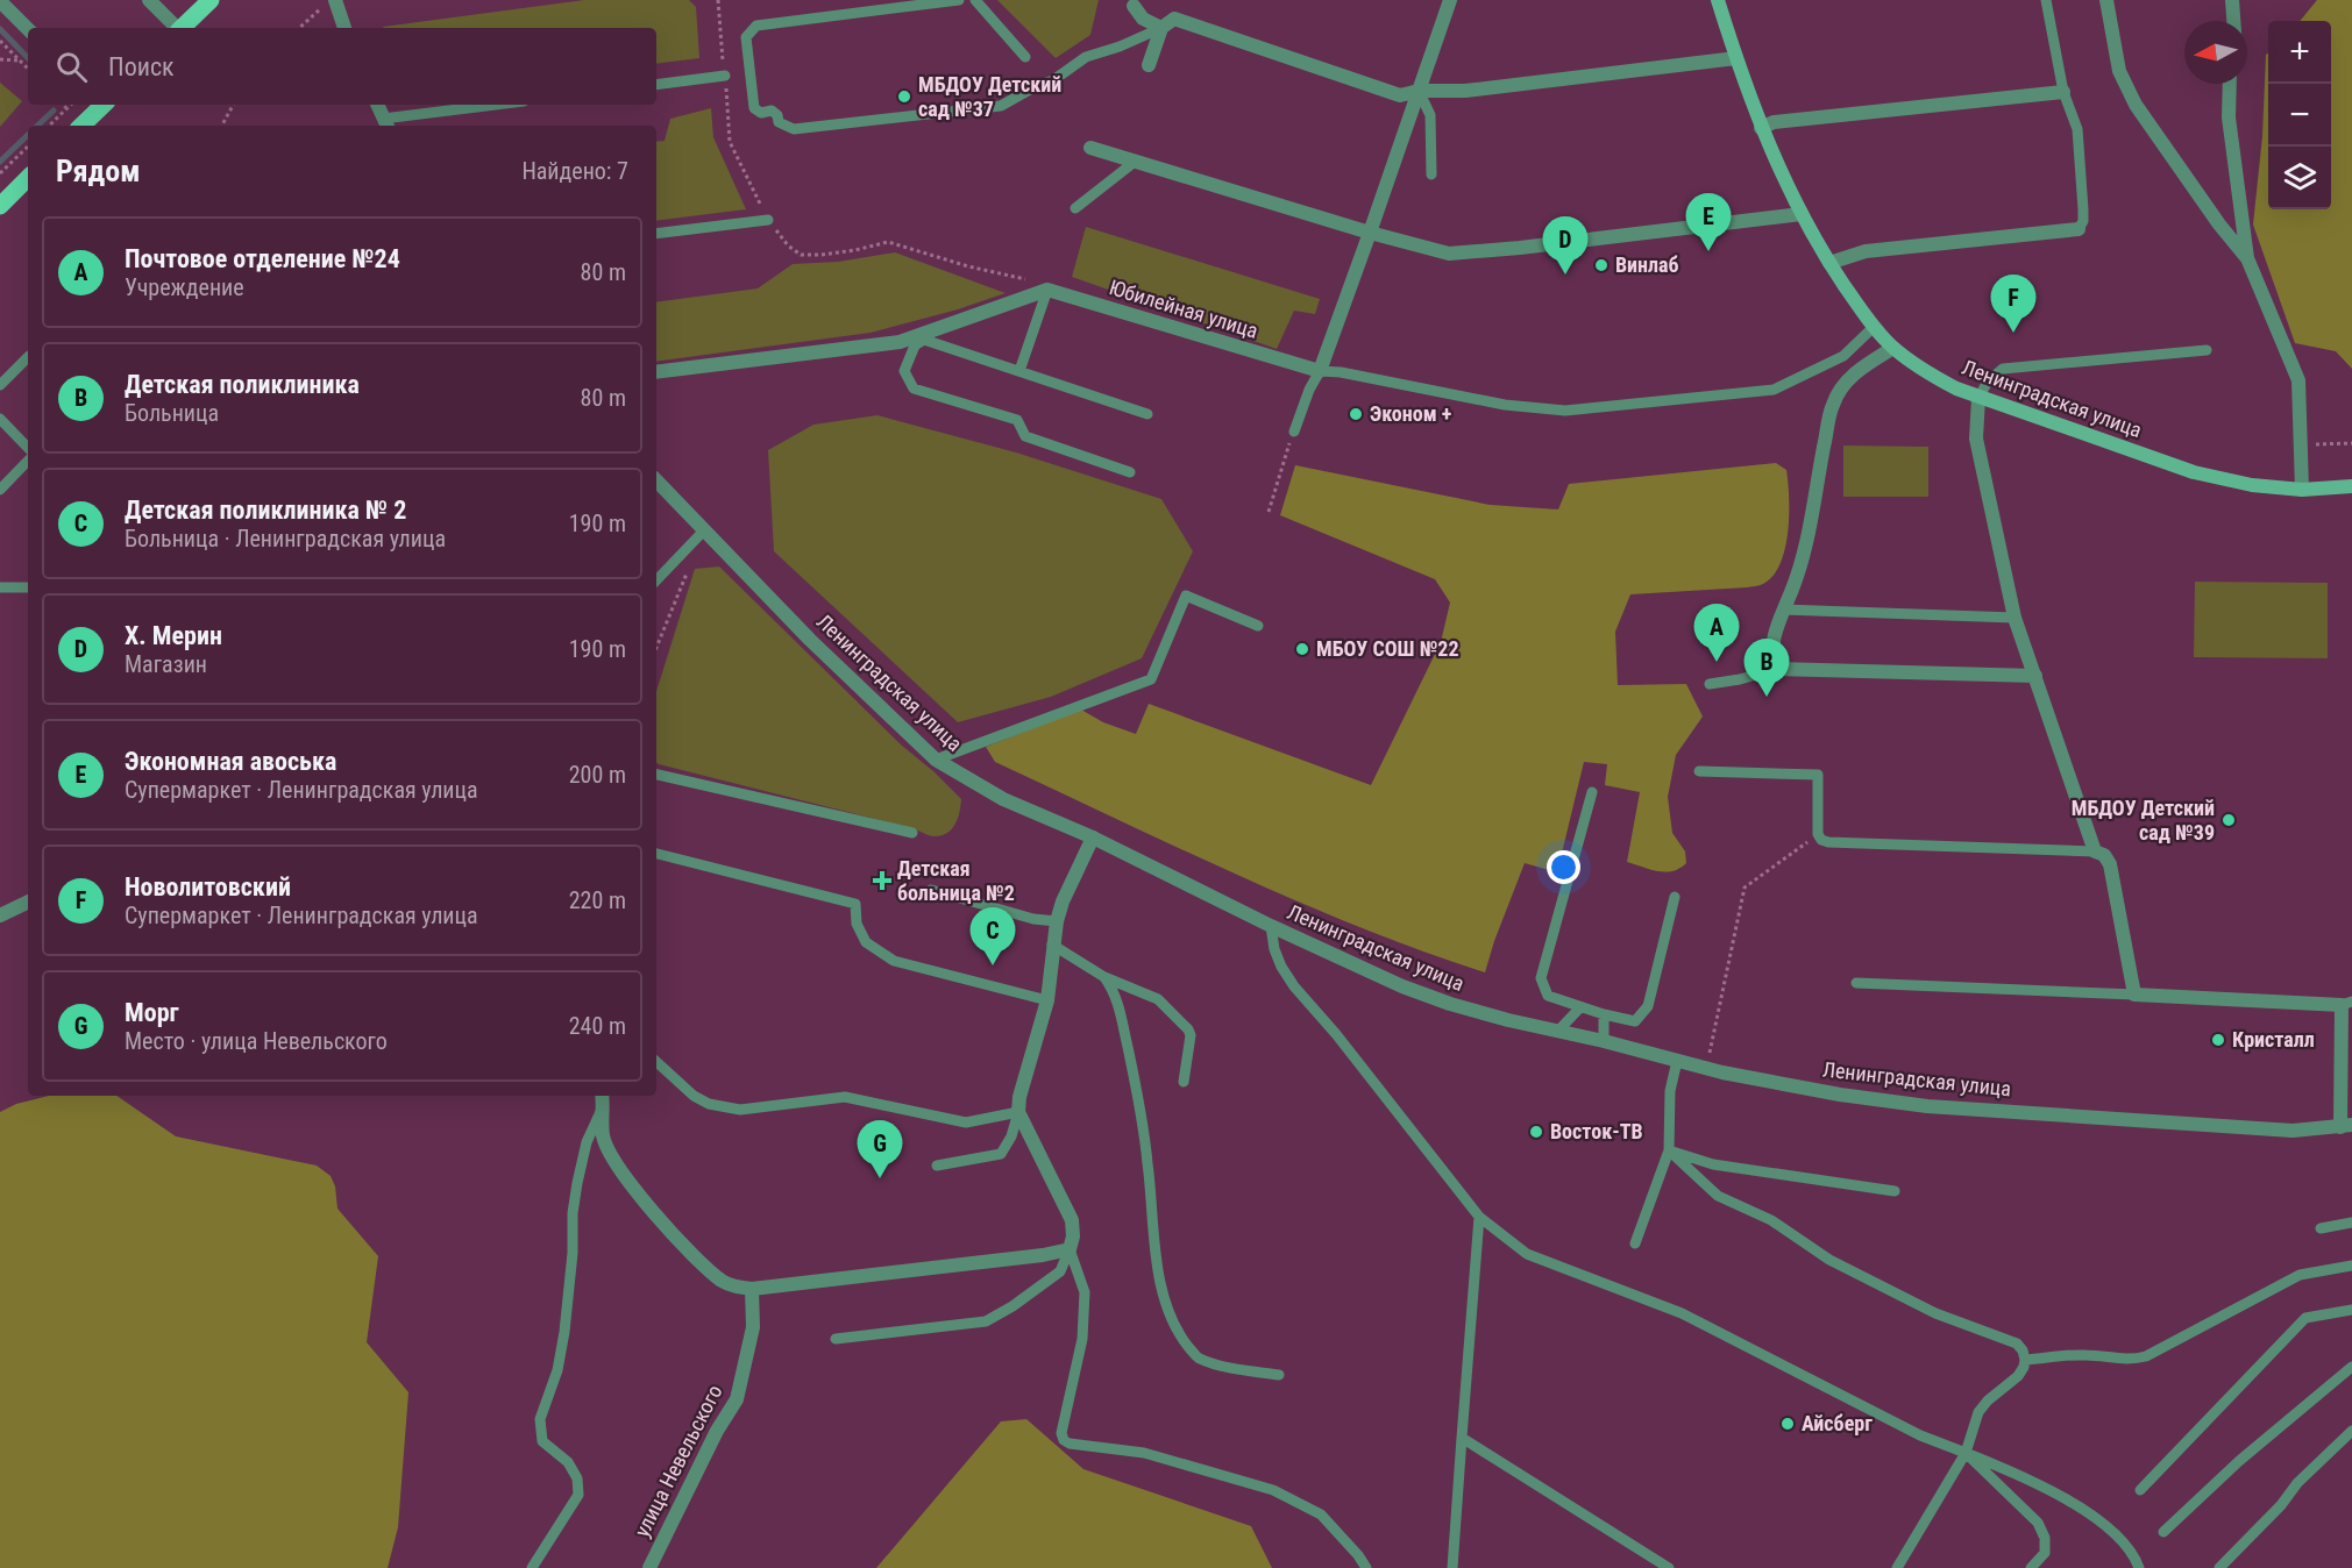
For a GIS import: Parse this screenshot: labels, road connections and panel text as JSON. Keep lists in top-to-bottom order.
{
  "streets": {
    "main road": ["Ленинградская улица"],
    "street": ["Юбилейная улица", "улица Невельского"]
  },
  "places": {
    "other": [
      "МБДОУ Детский сад №37",
      "Винлаб",
      "Эконом +",
      "МБОУ СОШ №22",
      "МБДОУ Детский сад №39",
      "Кристалл",
      "Восток-ТВ",
      "Айсберг"
    ],
    "health": ["Детская больница №2"]
  },
  "north": "left",
  "page": {
    "map_buttons": ["+", "−"],
    "search": "Поиск",
    "heading": ["Рядом", "Найдено: 7"],
    "pins": [
      "E",
      "D",
      "F",
      "A",
      "B",
      "C",
      "G"
    ],
    "list": [
      {
        "mark": "A",
        "name": "Почтовое отделение №24",
        "note": "Учреждение",
        "value": "80 m"
      },
      {
        "mark": "B",
        "name": "Детская поликлиника",
        "note": "Больница",
        "value": "80 m"
      },
      {
        "mark": "C",
        "name": "Детская поликлиника № 2",
        "note": "Больница · Ленинградская улица",
        "value": "190 m"
      },
      {
        "mark": "D",
        "name": "Х. Мерин",
        "note": "Магазин",
        "value": "190 m"
      },
      {
        "mark": "E",
        "name": "Экономная авоська",
        "note": "Супермаркет · Ленинградская улица",
        "value": "200 m"
      },
      {
        "mark": "F",
        "name": "Новолитовский",
        "note": "Супермаркет · Ленинградская улица",
        "value": "220 m"
      },
      {
        "mark": "G",
        "name": "Морг",
        "note": "Место · улица Невельского",
        "value": "240 m"
      }
    ]
  }
}
